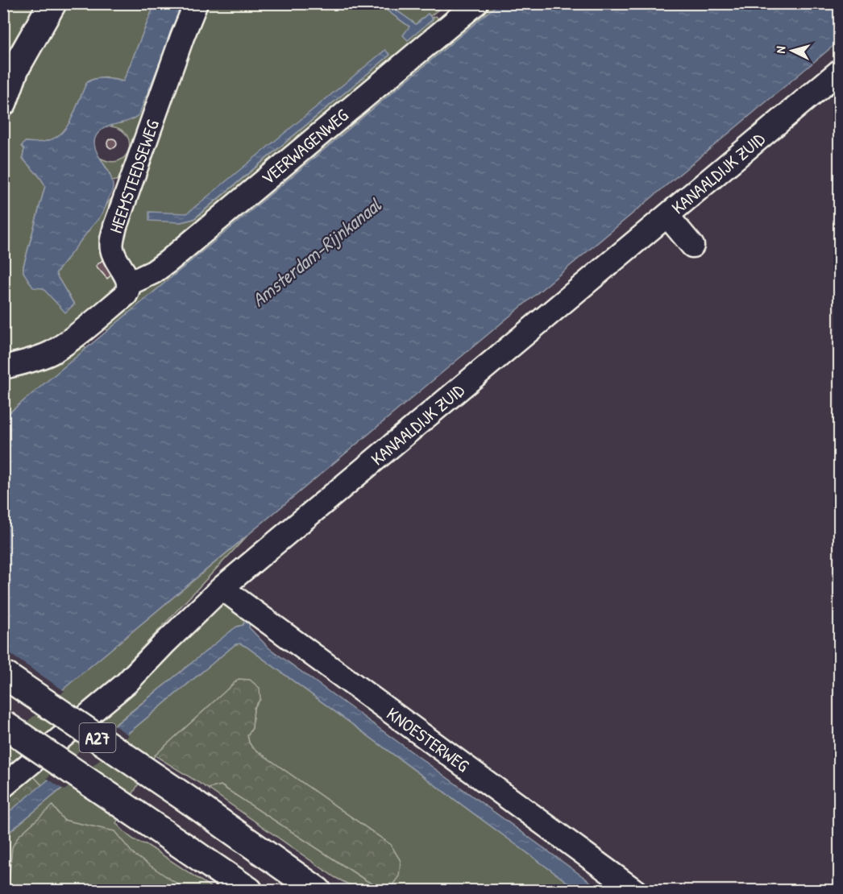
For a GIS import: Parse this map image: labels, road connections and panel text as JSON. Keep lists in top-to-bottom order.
{
  "streets": {
    "main road": ["A27"],
    "street": [
      "VEERWAGENWEG",
      "KANAALDIJK ZUID",
      "HEEMSTEEDSEWEG",
      "KNOESTERWEG"
    ]
  },
  "crossings": [
    ["VEERWAGENWEG", "HEEMSTEEDSEWEG"],
    ["KANAALDIJK ZUID", "KNOESTERWEG"]
  ],
  "water": ["Amsterdam-Rijnkanaal"],
  "north": "left"
}
